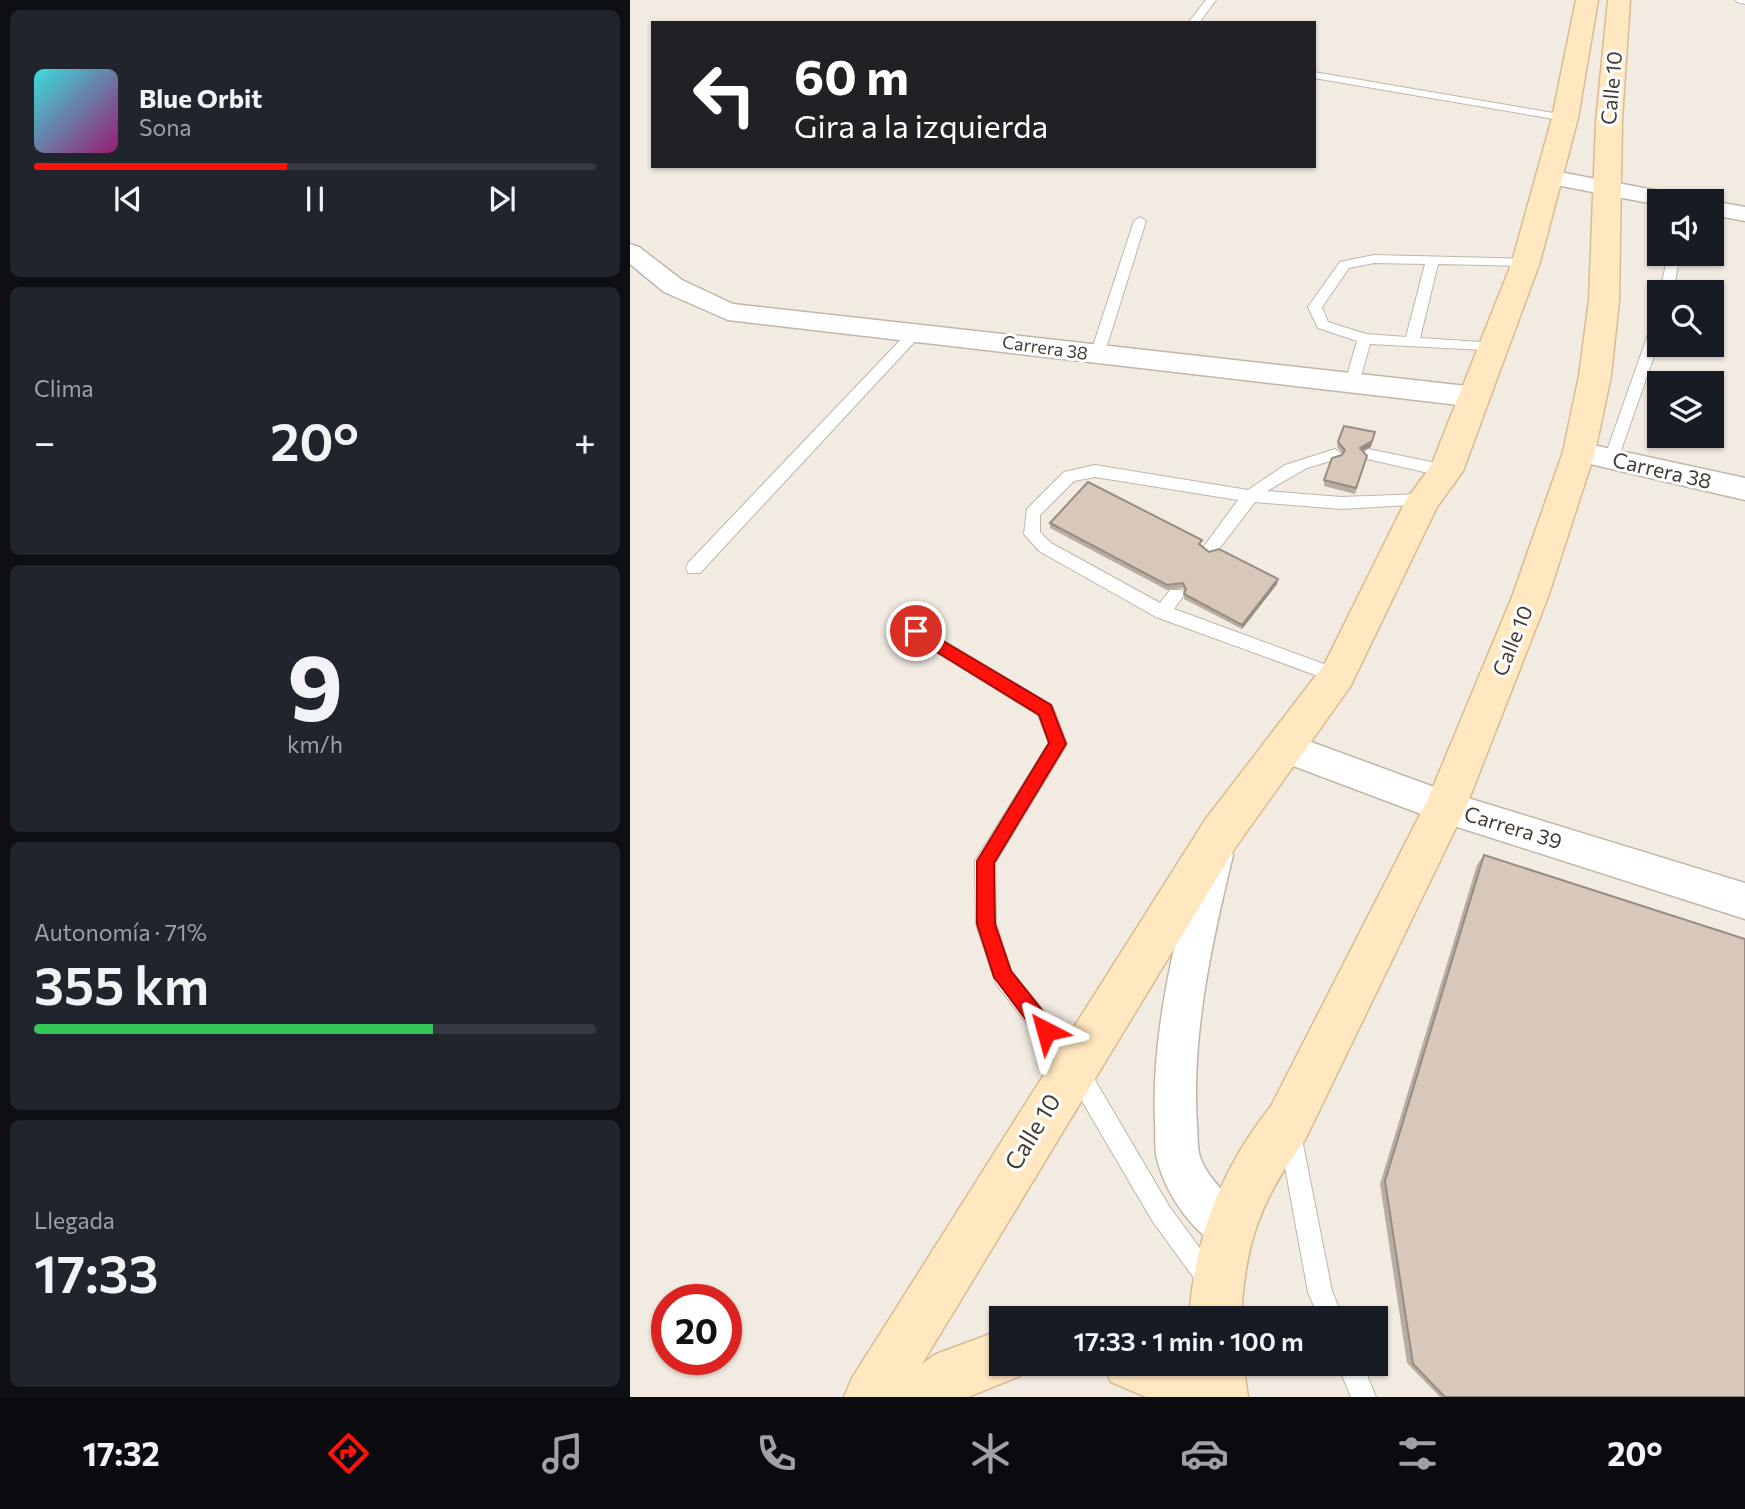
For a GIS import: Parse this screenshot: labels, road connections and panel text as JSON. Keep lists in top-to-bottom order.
{
  "streets": {
    "main road": ["Calle 10"],
    "street": ["Carrera 38", "Carrera 39"]
  },
  "crossings": [
    ["Calle 10", "Carrera 38"],
    ["Calle 10", "Carrera 39"]
  ],
  "page": {
    "turn": ["60 m", "Gira a la izquierda"],
    "song": ["Blue Orbit", "Sona"],
    "tile": [
      "Clima",
      ["9", "km/h"],
      ["Autonomía · 71%", "355 km"],
      ["Llegada", "17:33"]
    ],
    "heat": ["−", "20°", "+"],
    "limit": "20",
    "trip": "17:33 · 1 min · 100 m",
    "tabs": ["17:32", "20°"]
  }
}
